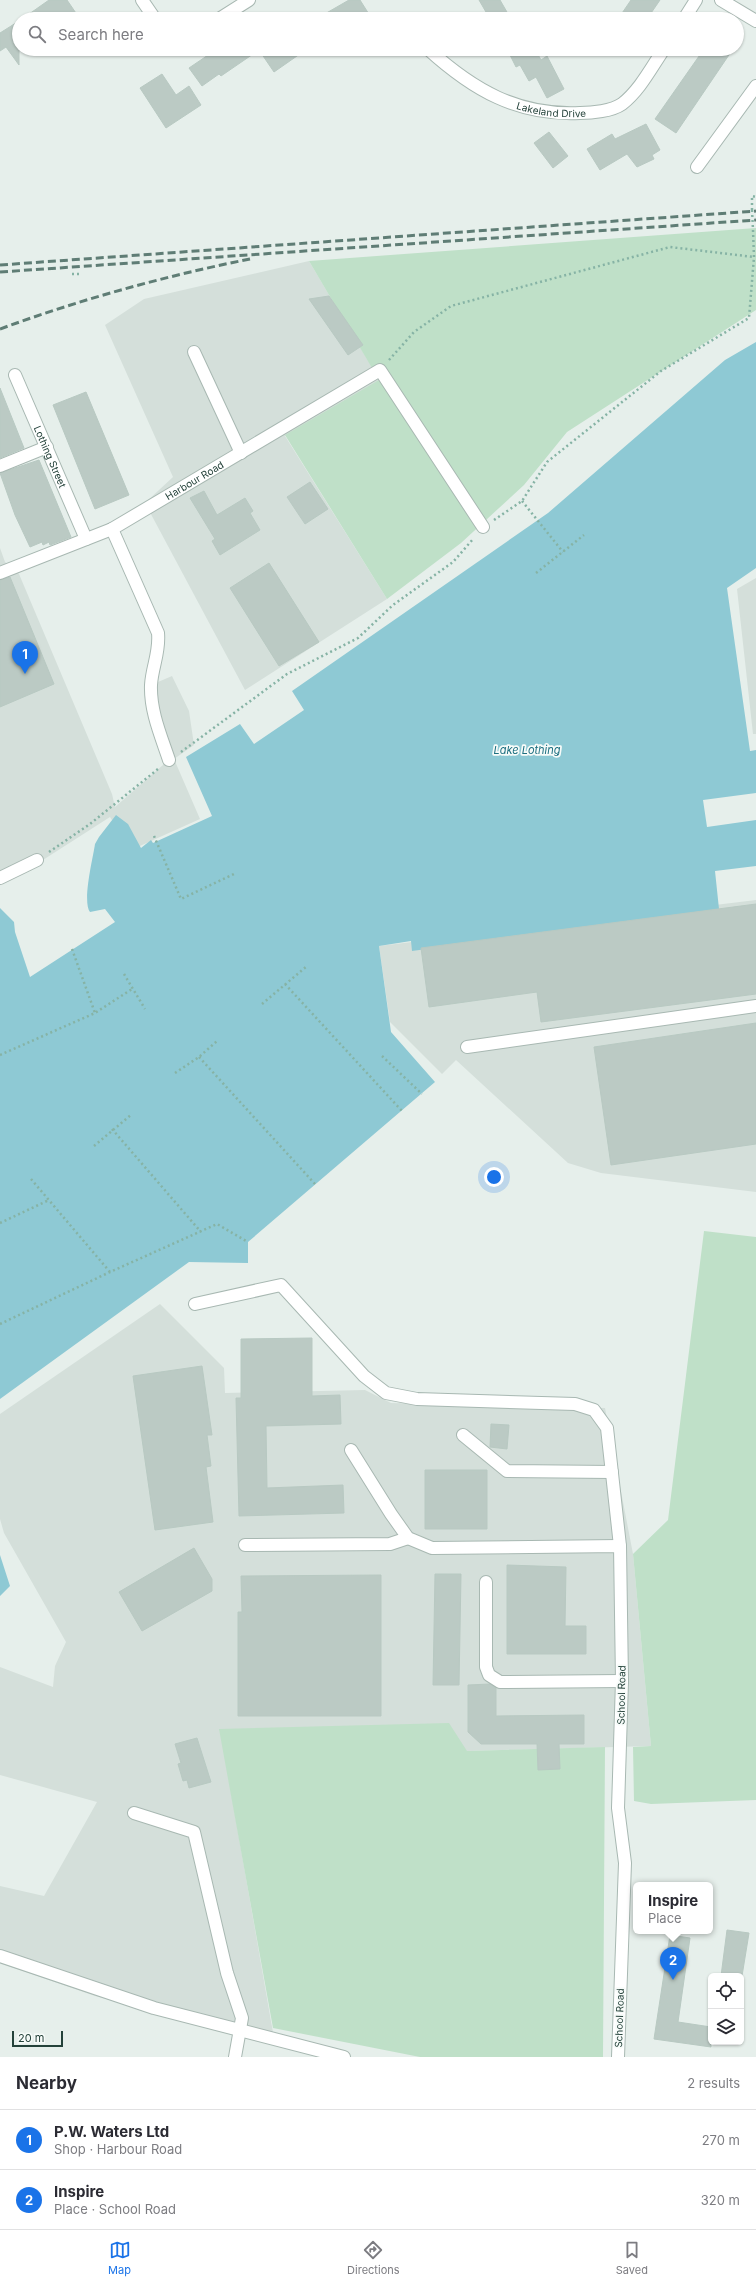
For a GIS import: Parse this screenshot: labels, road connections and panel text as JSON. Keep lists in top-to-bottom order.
{
  "streets": {
    "street": [
      "Lakeland Drive",
      "Lothing Street",
      "Harbour Road",
      "School Road"
    ]
  },
  "crossings": [
    ["Lothing Street", "Harbour Road"]
  ],
  "water": ["Lake Lothing"],
  "scale_bar": "20 m",
  "page": {
    "search": "Search here",
    "pins": ["1", "2"],
    "popup": ["Inspire", "Place"],
    "scale": "20 m",
    "heading": ["Nearby", "2 results"],
    "list": [
      {
        "mark": "1",
        "name": "P.W. Waters Ltd",
        "note": "Shop · Harbour Road",
        "value": "270 m"
      },
      {
        "mark": "2",
        "name": "Inspire",
        "note": "Place · School Road",
        "value": "320 m"
      }
    ],
    "nav": ["Map", "Directions", "Saved"]
  }
}
